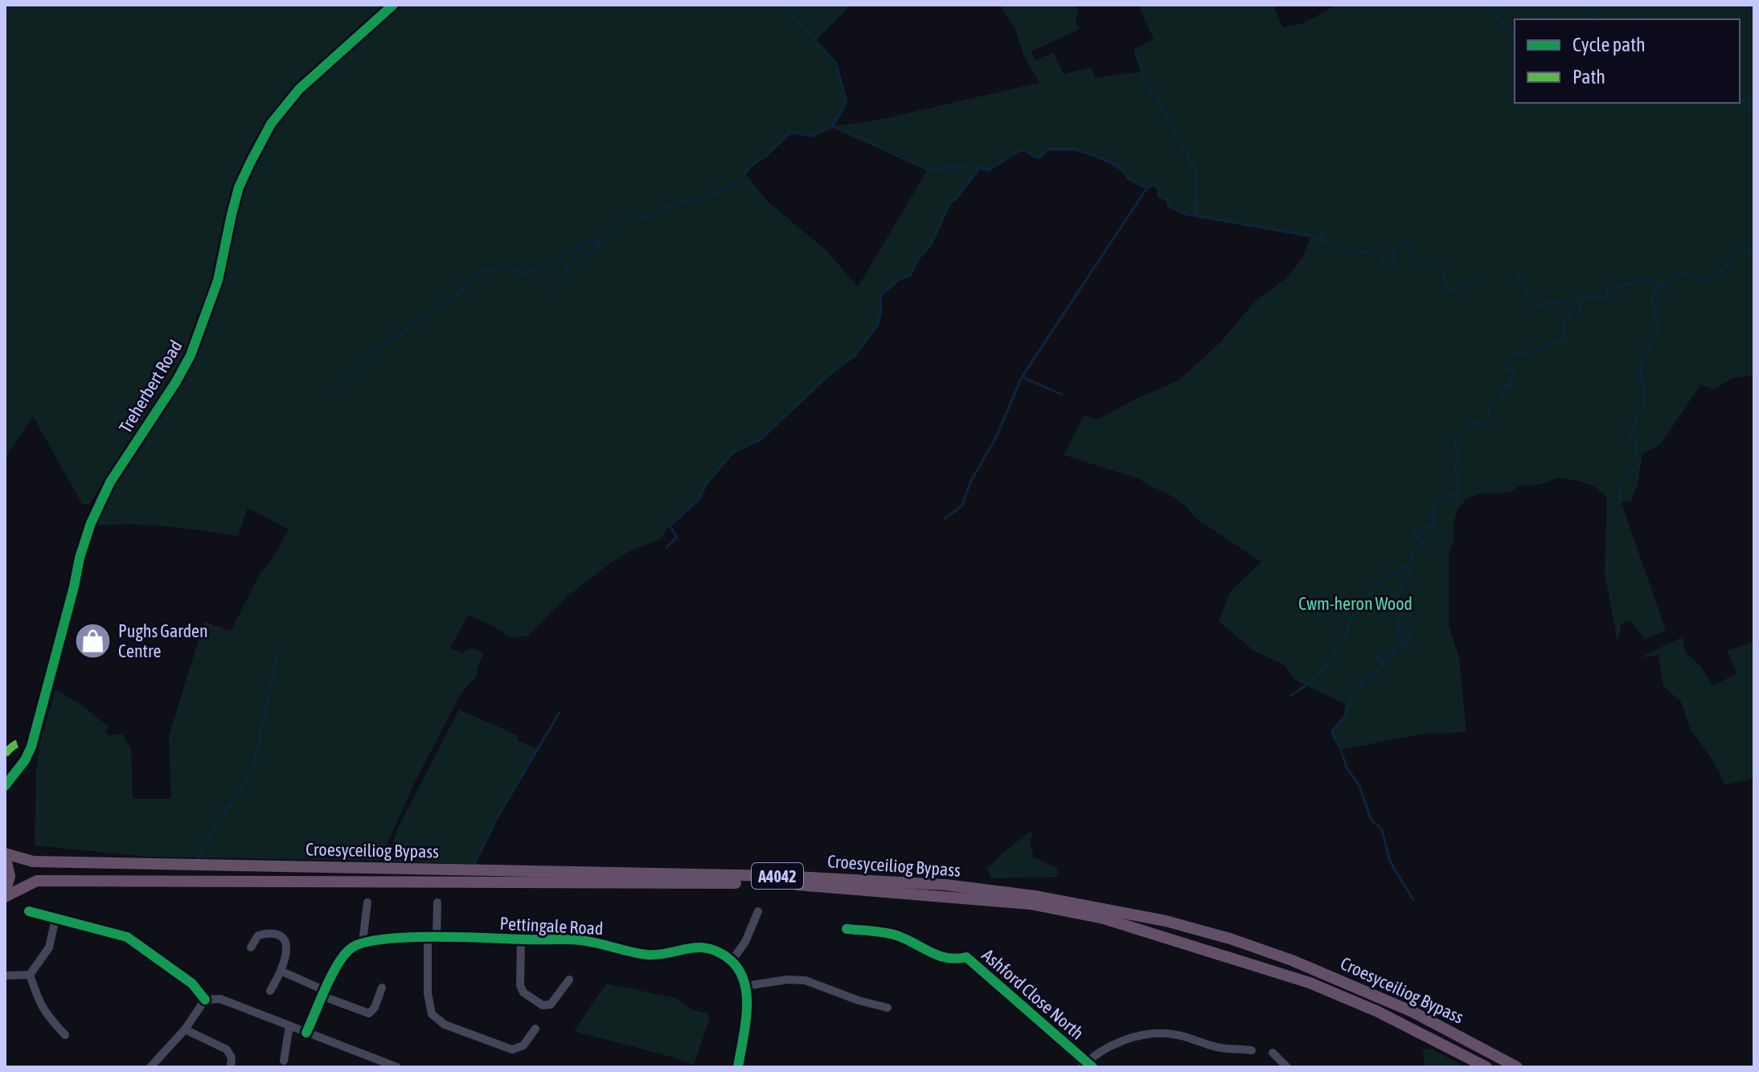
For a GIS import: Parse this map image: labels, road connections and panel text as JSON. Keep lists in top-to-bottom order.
{
  "streets": {
    "highway": ["Croesyceiliog Bypass", "A4042"],
    "street": ["Treherbert Road", "Pettingale Road", "Ashford Close North"]
  },
  "parks": ["Cwm-heron Wood"],
  "places": {
    "shop": ["Pughs Garden Centre"]
  },
  "legend": ["Cycle path", "Path"]
}
